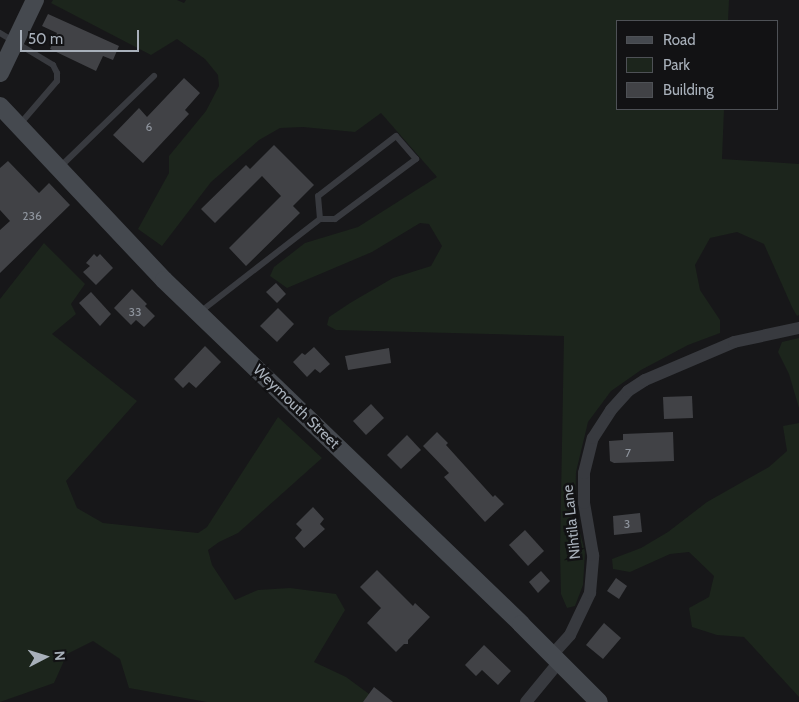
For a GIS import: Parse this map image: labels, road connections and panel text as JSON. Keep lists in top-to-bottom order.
{
  "streets": {
    "main road": ["Weymouth Street"],
    "street": ["Nihtila Lane"]
  },
  "crossings": [
    ["Weymouth Street", "Nihtila Lane"]
  ],
  "house_numbers": [
    "6",
    "236",
    "33",
    "7",
    "3"
  ],
  "legend": ["Road", "Park", "Building"],
  "scale_bar": "50 m",
  "north": "right"
}
